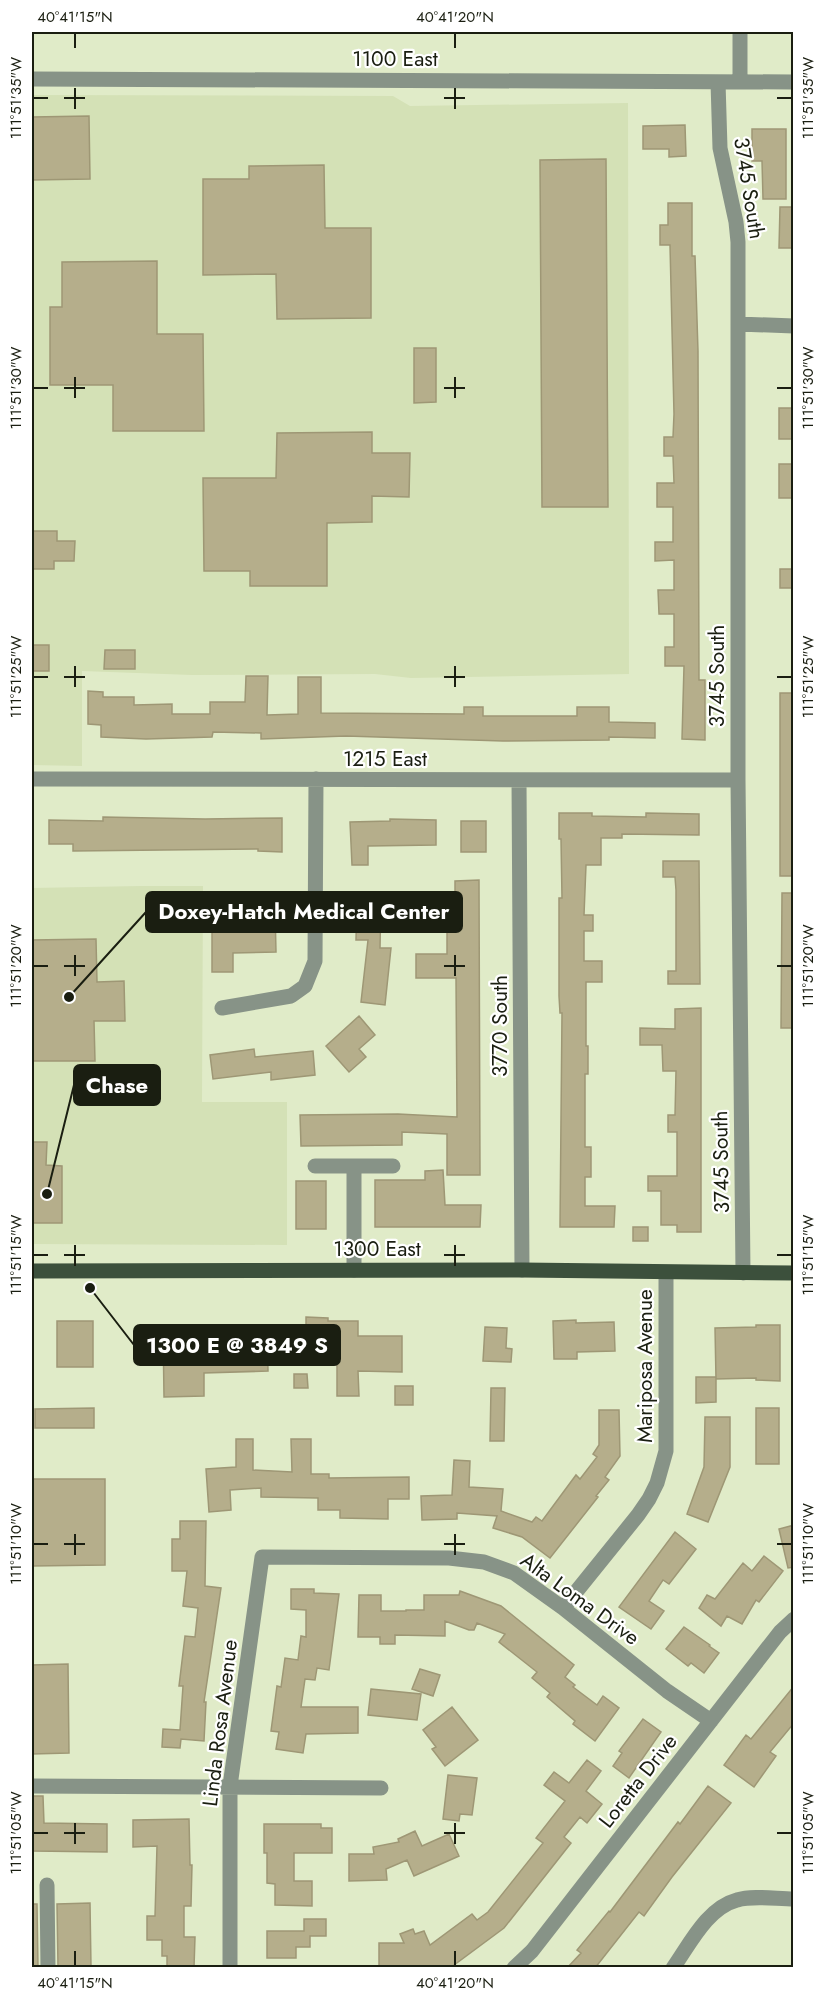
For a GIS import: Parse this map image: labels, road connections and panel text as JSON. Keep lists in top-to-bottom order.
{
  "streets": {
    "main road": ["1300 East"],
    "street": [
      "1100 East",
      "3745 South",
      "1215 East",
      "3770 South",
      "Mariposa Avenue",
      "Alta Loma Drive",
      "Linda Rosa Avenue",
      "Loretta Drive"
    ]
  },
  "crossings": [
    ["1100 East", "3745 South"],
    ["3745 South", "1215 East"],
    ["3745 South", "1300 East"],
    ["1215 East", "3770 South"],
    ["3770 South", "1300 East"],
    ["1300 East", "Mariposa Avenue"],
    ["Mariposa Avenue", "Alta Loma Drive"],
    ["Alta Loma Drive", "Linda Rosa Avenue"],
    ["Alta Loma Drive", "Loretta Drive"]
  ],
  "places": ["Doxey-Hatch Medical Center", "Chase", "1300 E @ 3849 S"],
  "coordinates": [
    "40°41'15\"N",
    "40°41'20\"N",
    "111°51'35\"W",
    "111°51'30\"W",
    "111°51'25\"W",
    "111°51'20\"W",
    "111°51'15\"W",
    "111°51'10\"W",
    "111°51'05\"W"
  ]
}
